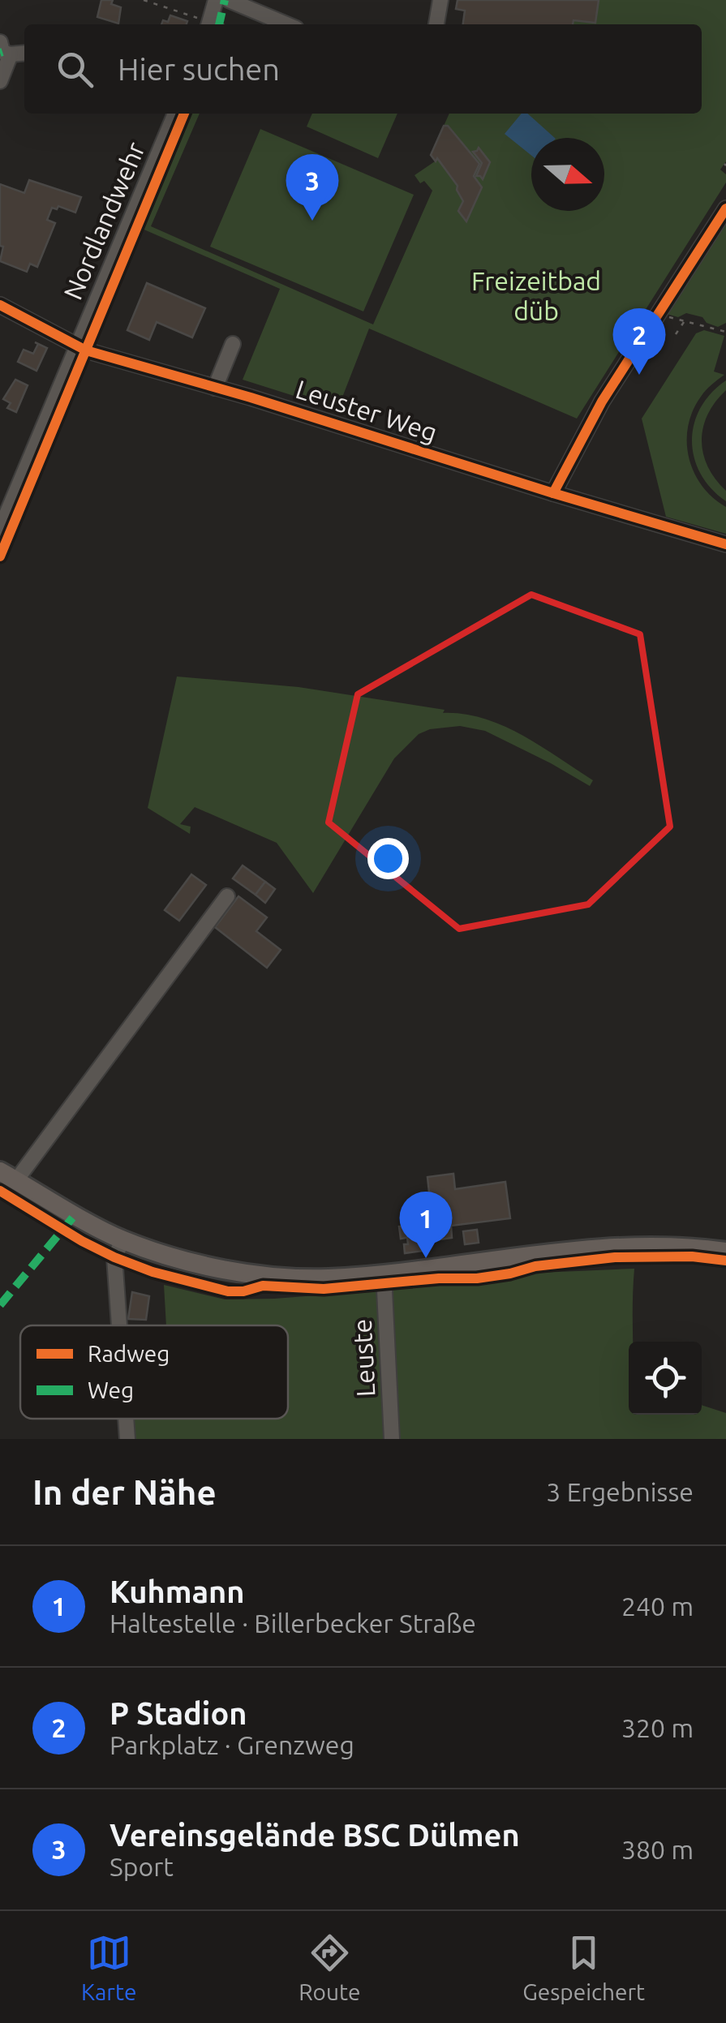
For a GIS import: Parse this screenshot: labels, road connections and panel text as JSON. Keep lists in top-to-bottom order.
{
  "streets": {
    "street": ["Nordlandwehr", "Leuster Weg", "Leuste"]
  },
  "crossings": [
    ["Nordlandwehr", "Leuster Weg"]
  ],
  "parks": ["Freizeitbad düb"],
  "legend": ["Radweg", "Weg"],
  "north": "right",
  "page": {
    "search": "Hier suchen",
    "pins": ["3", "2", "1"],
    "heading": ["In der Nähe", "3 Ergebnisse"],
    "list": [
      {
        "mark": "1",
        "name": "Kuhmann",
        "note": "Haltestelle · Billerbecker Straße",
        "value": "240 m"
      },
      {
        "mark": "2",
        "name": "P Stadion",
        "note": "Parkplatz · Grenzweg",
        "value": "320 m"
      },
      {
        "mark": "3",
        "name": "Vereinsgelände BSC Dülmen",
        "note": "Sport",
        "value": "380 m"
      }
    ],
    "nav": ["Karte", "Route", "Gespeichert"]
  }
}
